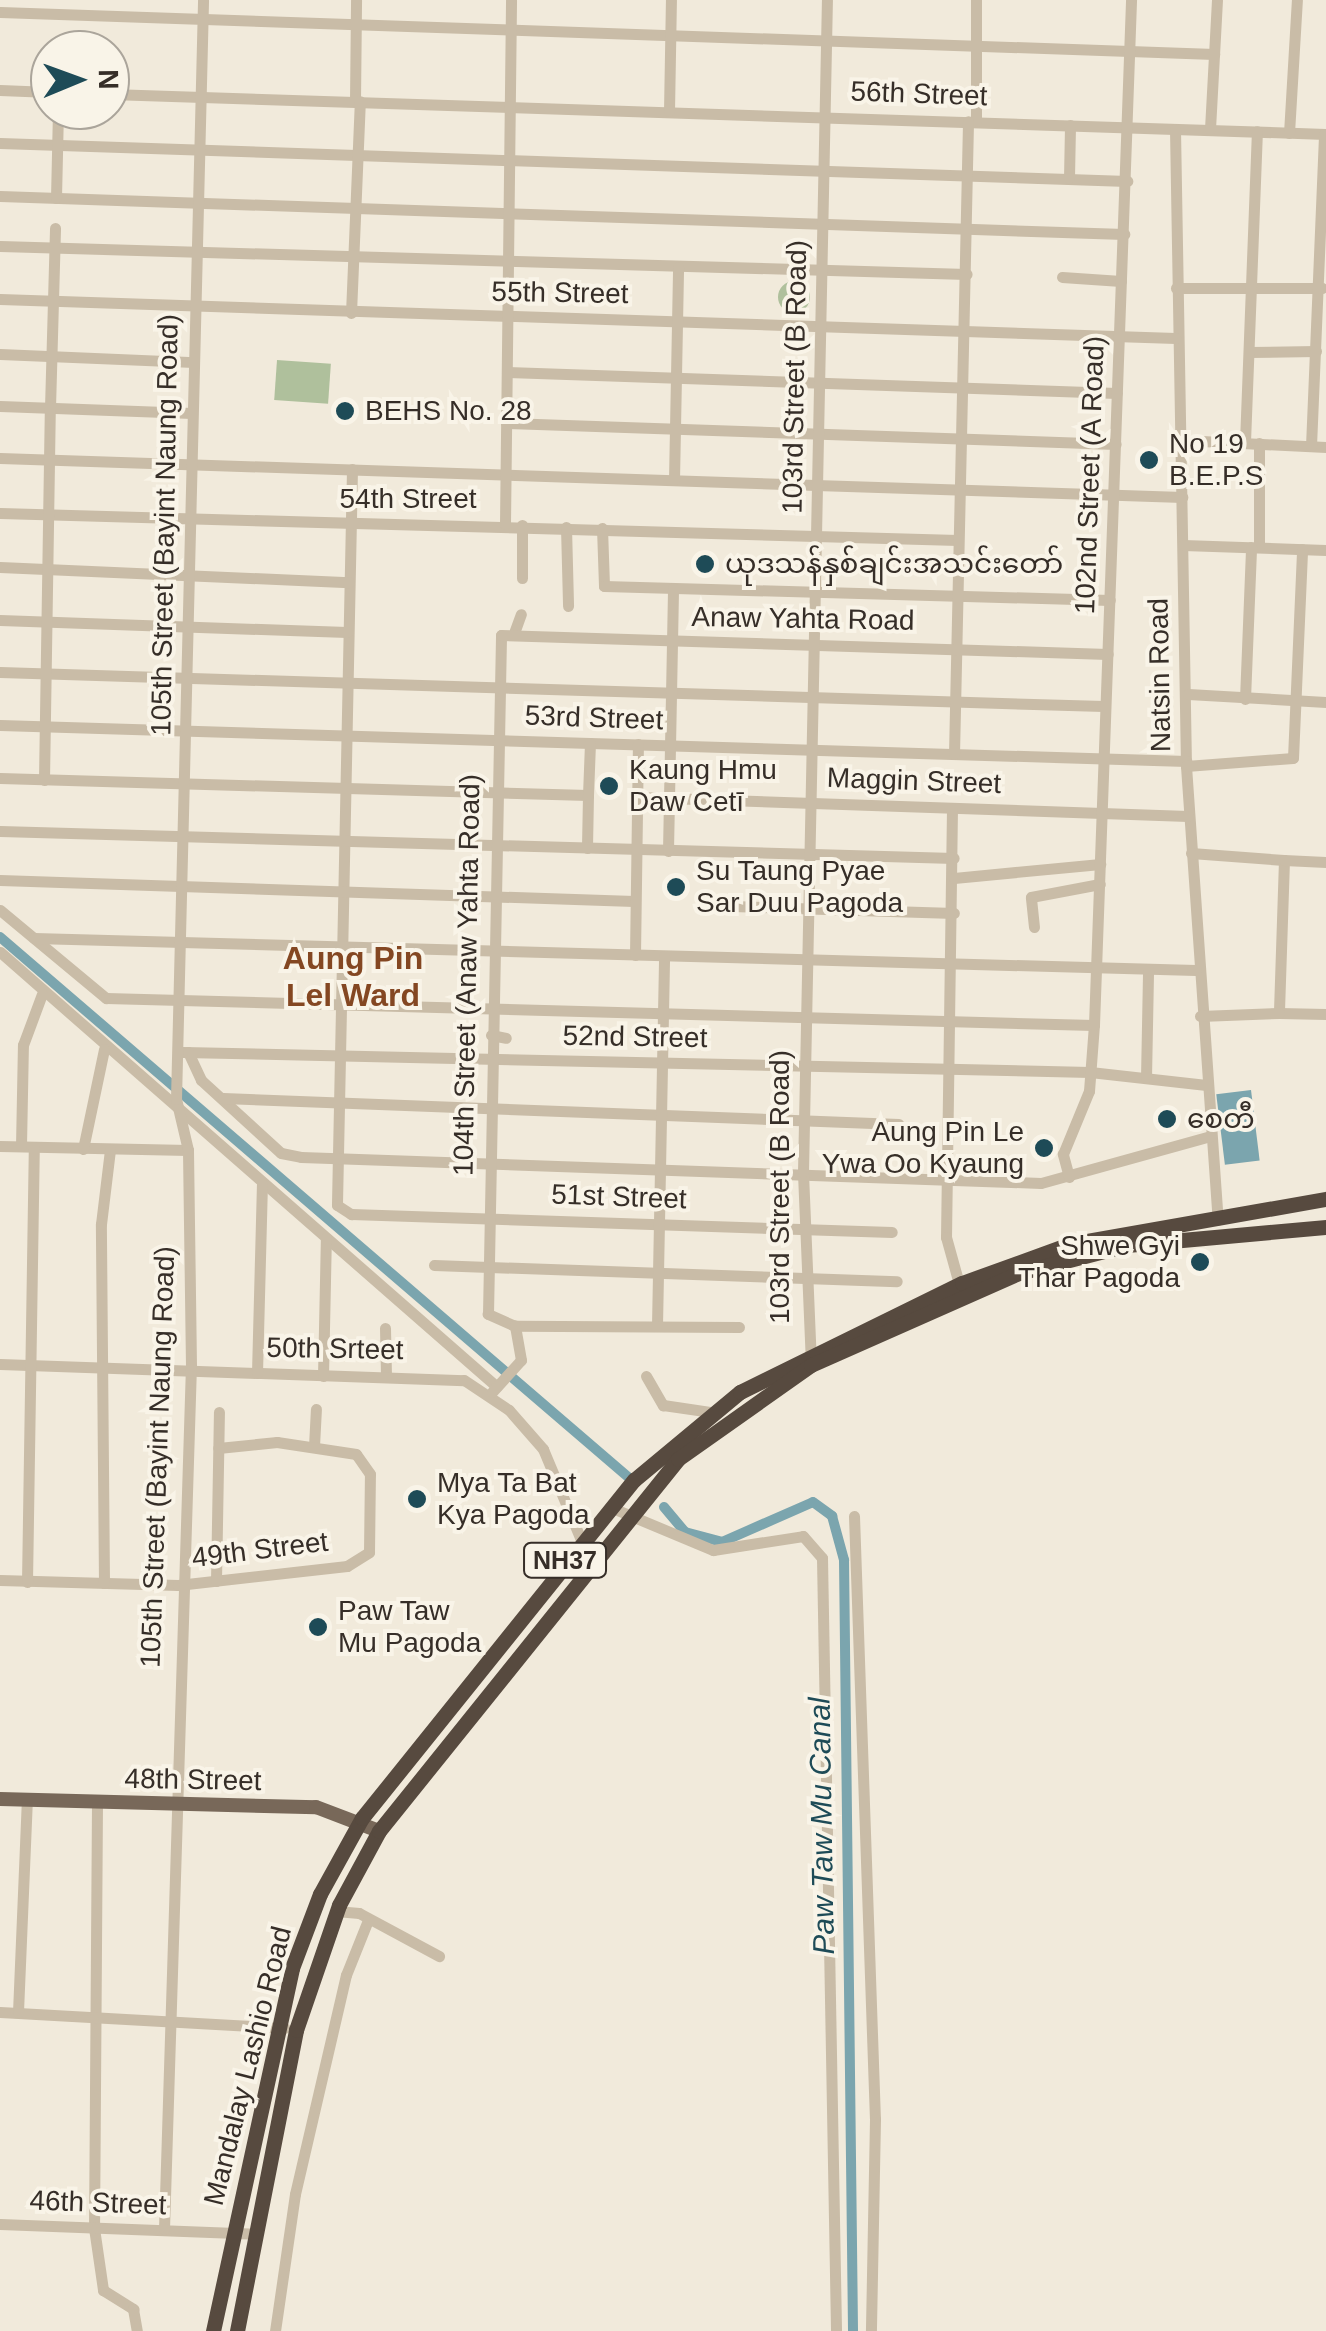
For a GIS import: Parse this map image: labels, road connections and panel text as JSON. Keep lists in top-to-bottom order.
{
  "streets": {
    "highway": ["NH37", "Mandalay Lashio Road"],
    "main road": ["48th Street"],
    "street": [
      "56th Street",
      "55th Street",
      "103rd Street (B Road)",
      "102nd Street (A Road)",
      "54th Street",
      "105th Street (Bayint Naung Road)",
      "Anaw Yahta Road",
      "Natsin Road",
      "53rd Street",
      "Maggin Street",
      "104th Street (Anaw Yahta Road)",
      "52nd Street",
      "51st Street",
      "50th Srteet",
      "49th Street",
      "46th Street"
    ]
  },
  "crossings": [
    ["56th Street", "103rd Street (B Road)"],
    ["56th Street", "102nd Street (A Road)"],
    ["56th Street", "105th Street (Bayint Naung Road)"],
    ["56th Street", "Natsin Road"],
    ["55th Street", "103rd Street (B Road)"],
    ["55th Street", "102nd Street (A Road)"],
    ["55th Street", "105th Street (Bayint Naung Road)"],
    ["55th Street", "Natsin Road"],
    ["103rd Street (B Road)", "54th Street"],
    ["103rd Street (B Road)", "Anaw Yahta Road"],
    ["103rd Street (B Road)", "53rd Street"],
    ["103rd Street (B Road)", "Maggin Street"],
    ["103rd Street (B Road)", "52nd Street"],
    ["103rd Street (B Road)", "51st Street"],
    ["103rd Street (B Road)", "NH37"],
    ["103rd Street (B Road)", "Mandalay Lashio Road"],
    ["102nd Street (A Road)", "Anaw Yahta Road"],
    ["102nd Street (A Road)", "53rd Street"],
    ["102nd Street (A Road)", "Maggin Street"],
    ["102nd Street (A Road)", "52nd Street"],
    ["54th Street", "105th Street (Bayint Naung Road)"],
    ["105th Street (Bayint Naung Road)", "53rd Street"],
    ["105th Street (Bayint Naung Road)", "52nd Street"],
    ["105th Street (Bayint Naung Road)", "50th Srteet"],
    ["105th Street (Bayint Naung Road)", "49th Street"],
    ["105th Street (Bayint Naung Road)", "48th Street"],
    ["105th Street (Bayint Naung Road)", "46th Street"],
    ["Anaw Yahta Road", "104th Street (Anaw Yahta Road)"],
    ["Natsin Road", "53rd Street"],
    ["Natsin Road", "Maggin Street"],
    ["Natsin Road", "52nd Street"],
    ["Natsin Road", "Mandalay Lashio Road"],
    ["53rd Street", "104th Street (Anaw Yahta Road)"],
    ["104th Street (Anaw Yahta Road)", "52nd Street"],
    ["104th Street (Anaw Yahta Road)", "51st Street"],
    ["50th Srteet", "Mandalay Lashio Road"],
    ["NH37", "48th Street"],
    ["NH37", "Mandalay Lashio Road"],
    ["NH37", "46th Street"],
    ["48th Street", "Mandalay Lashio Road"],
    ["Mandalay Lashio Road", "46th Street"]
  ],
  "districts": ["Aung Pin Lel Ward"],
  "water": ["Paw Taw Mu Canal"],
  "places": [
    "BEHS No. 28",
    "No 19 B.E.P.S",
    "ယုဒသန်နှစ်ချင်းအသင်းတော်",
    "Kaung Hmu Daw Cetī",
    "Su Taung Pyae Sar Duu Pagoda",
    "စေတီ",
    "Aung Pin Le Ywa Oo Kyaung",
    "Shwe Gyi Thar Pagoda",
    "Mya Ta Bat Kya Pagoda",
    "Paw Taw Mu Pagoda"
  ],
  "north": "right"
}
